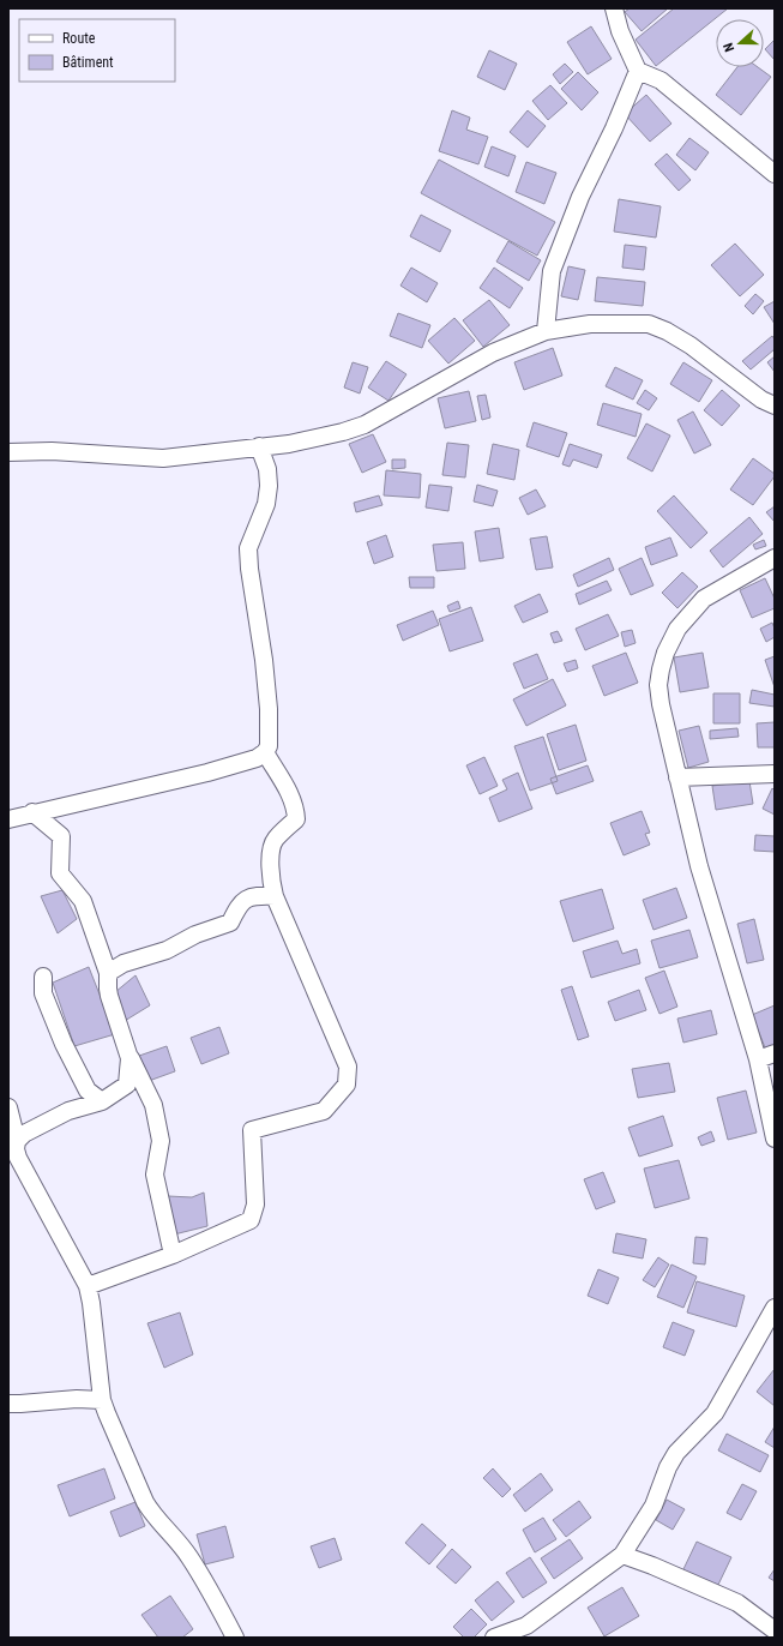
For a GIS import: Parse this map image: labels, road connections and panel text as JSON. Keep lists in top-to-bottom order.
{
  "legend": ["Route", "Bâtiment"],
  "north": "left"
}
